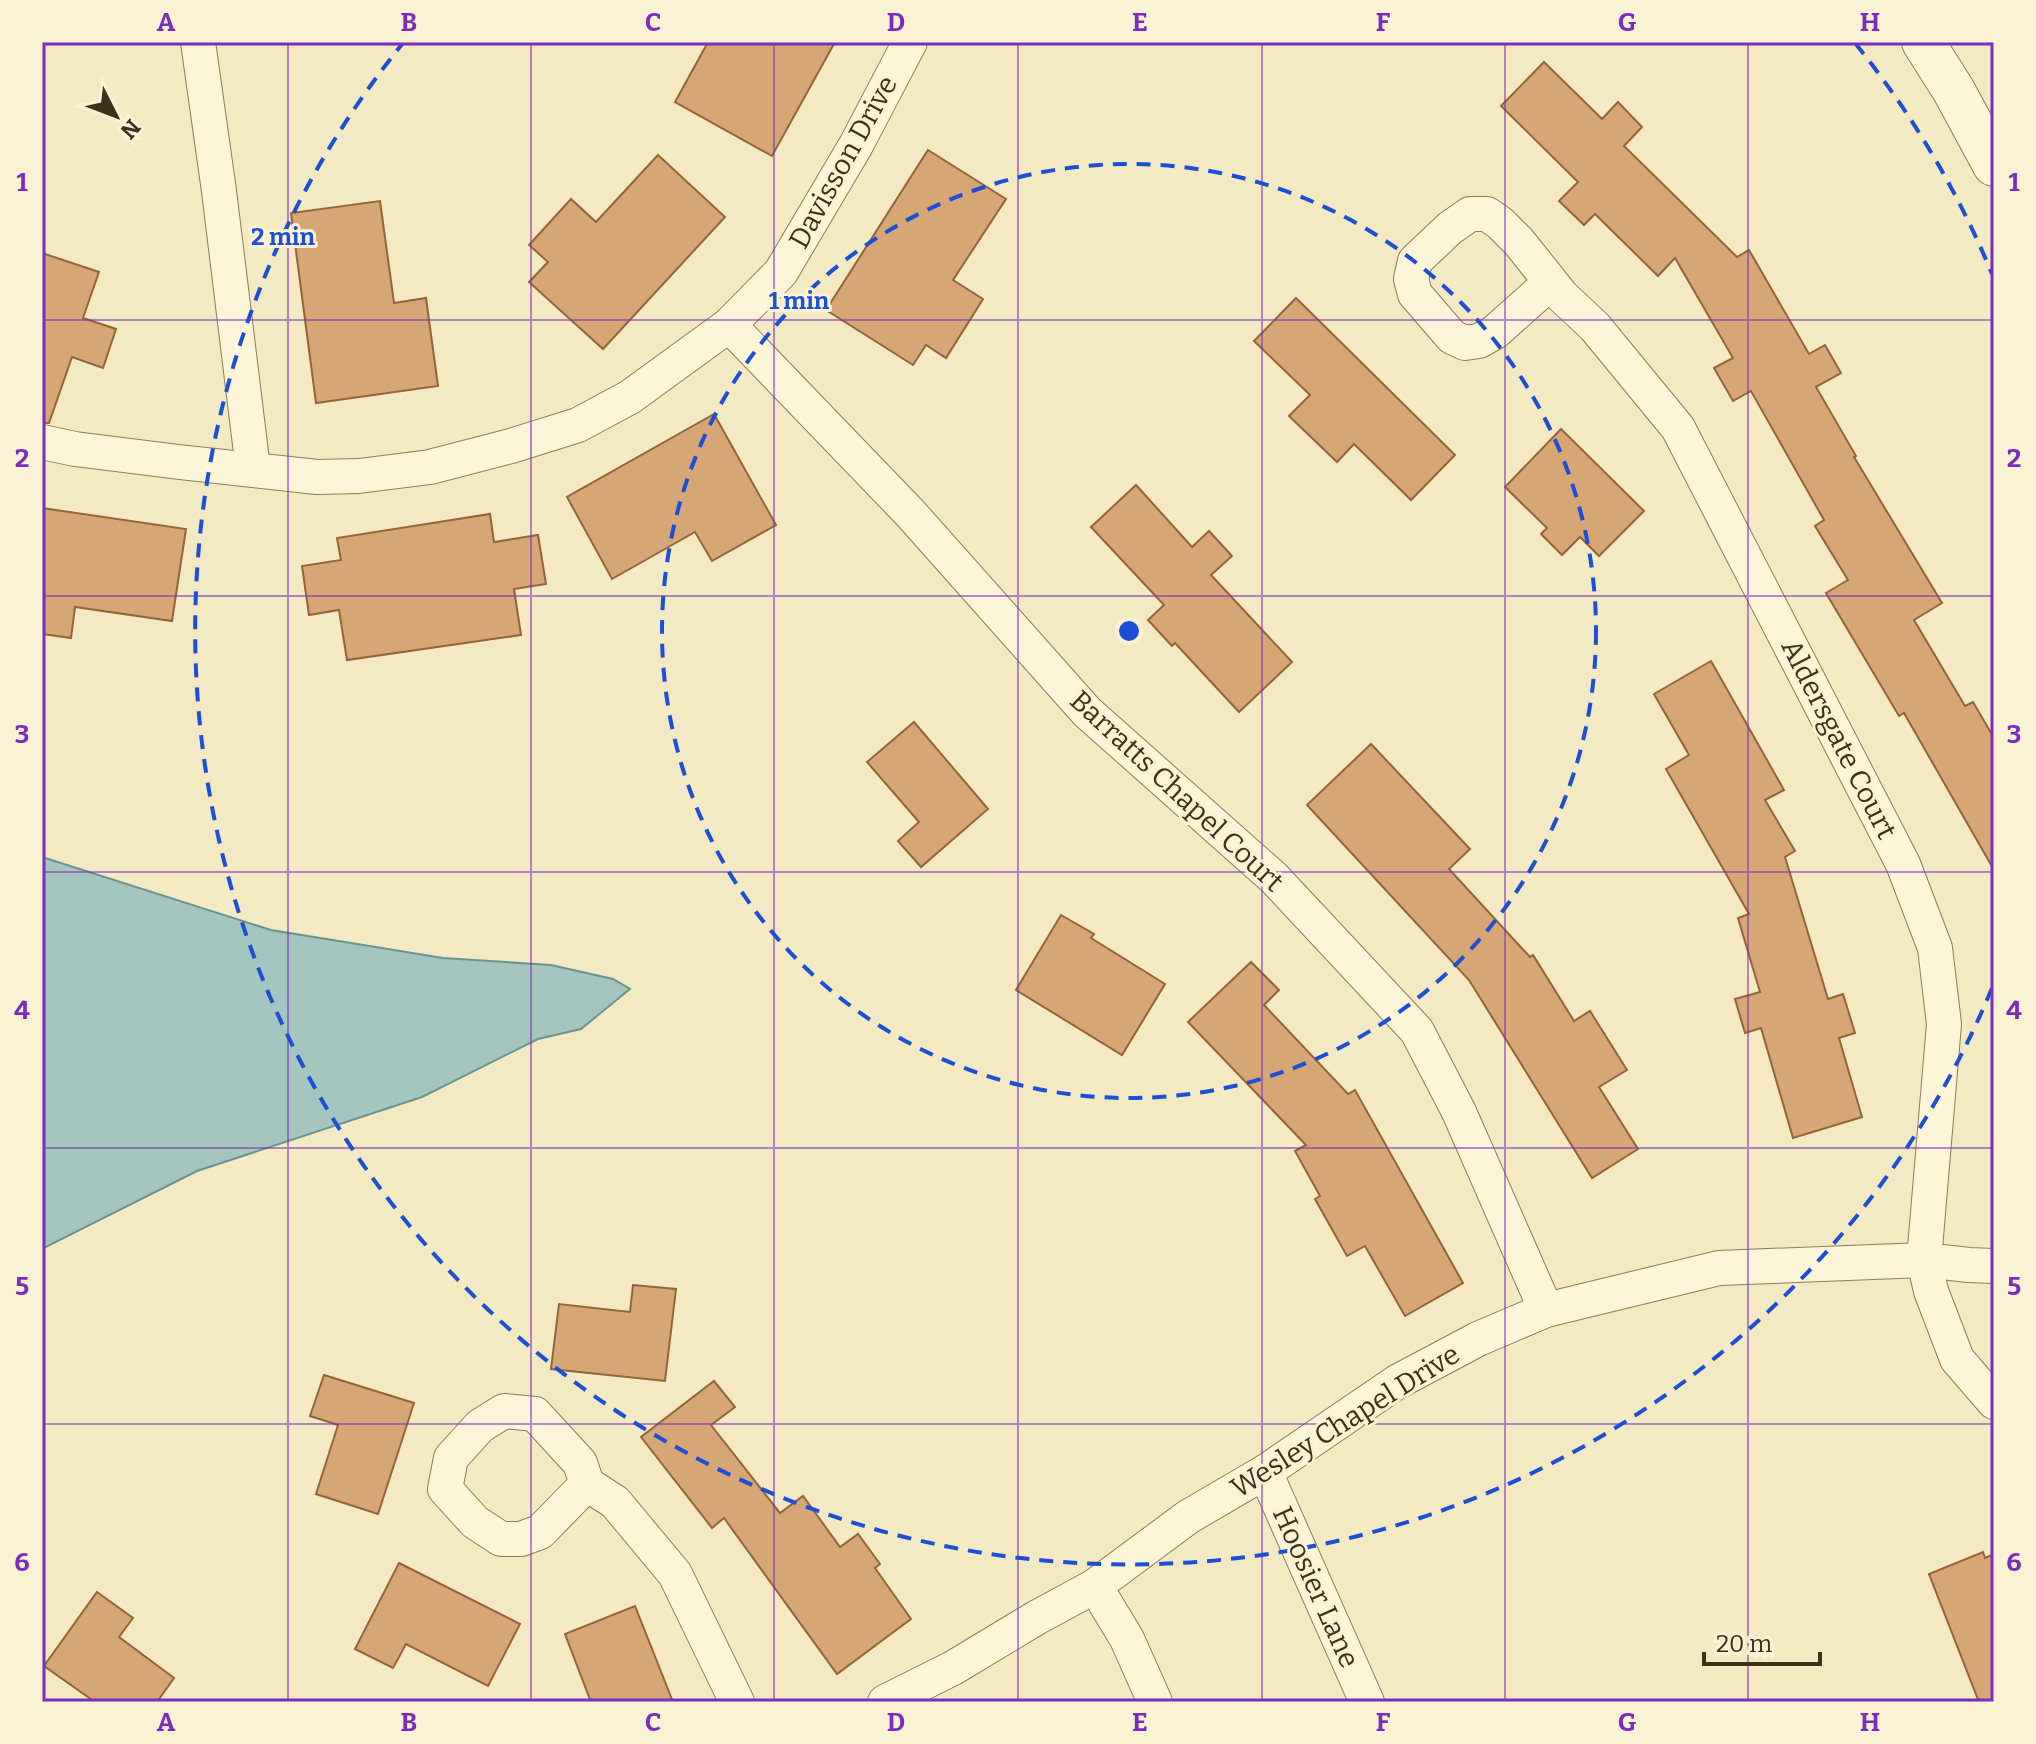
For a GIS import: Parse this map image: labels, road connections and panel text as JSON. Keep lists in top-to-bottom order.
{
  "streets": {
    "street": [
      "Davisson Drive",
      "Aldersgate Court",
      "Barratts Chapel Court",
      "Wesley Chapel Drive",
      "Hoosier Lane"
    ]
  },
  "crossings": [
    ["Davisson Drive", "Barratts Chapel Court"],
    ["Aldersgate Court", "Wesley Chapel Drive"],
    ["Barratts Chapel Court", "Wesley Chapel Drive"],
    ["Wesley Chapel Drive", "Hoosier Lane"]
  ],
  "scale_bar": "20 m",
  "north": "bottom right",
  "grid": {
    "columns": [
      "A",
      "B",
      "C",
      "D",
      "E",
      "F",
      "G",
      "H"
    ],
    "rows": [
      "1",
      "2",
      "3",
      "4",
      "5",
      "6"
    ]
  },
  "rings": ["2 min", "1 min"]
}
